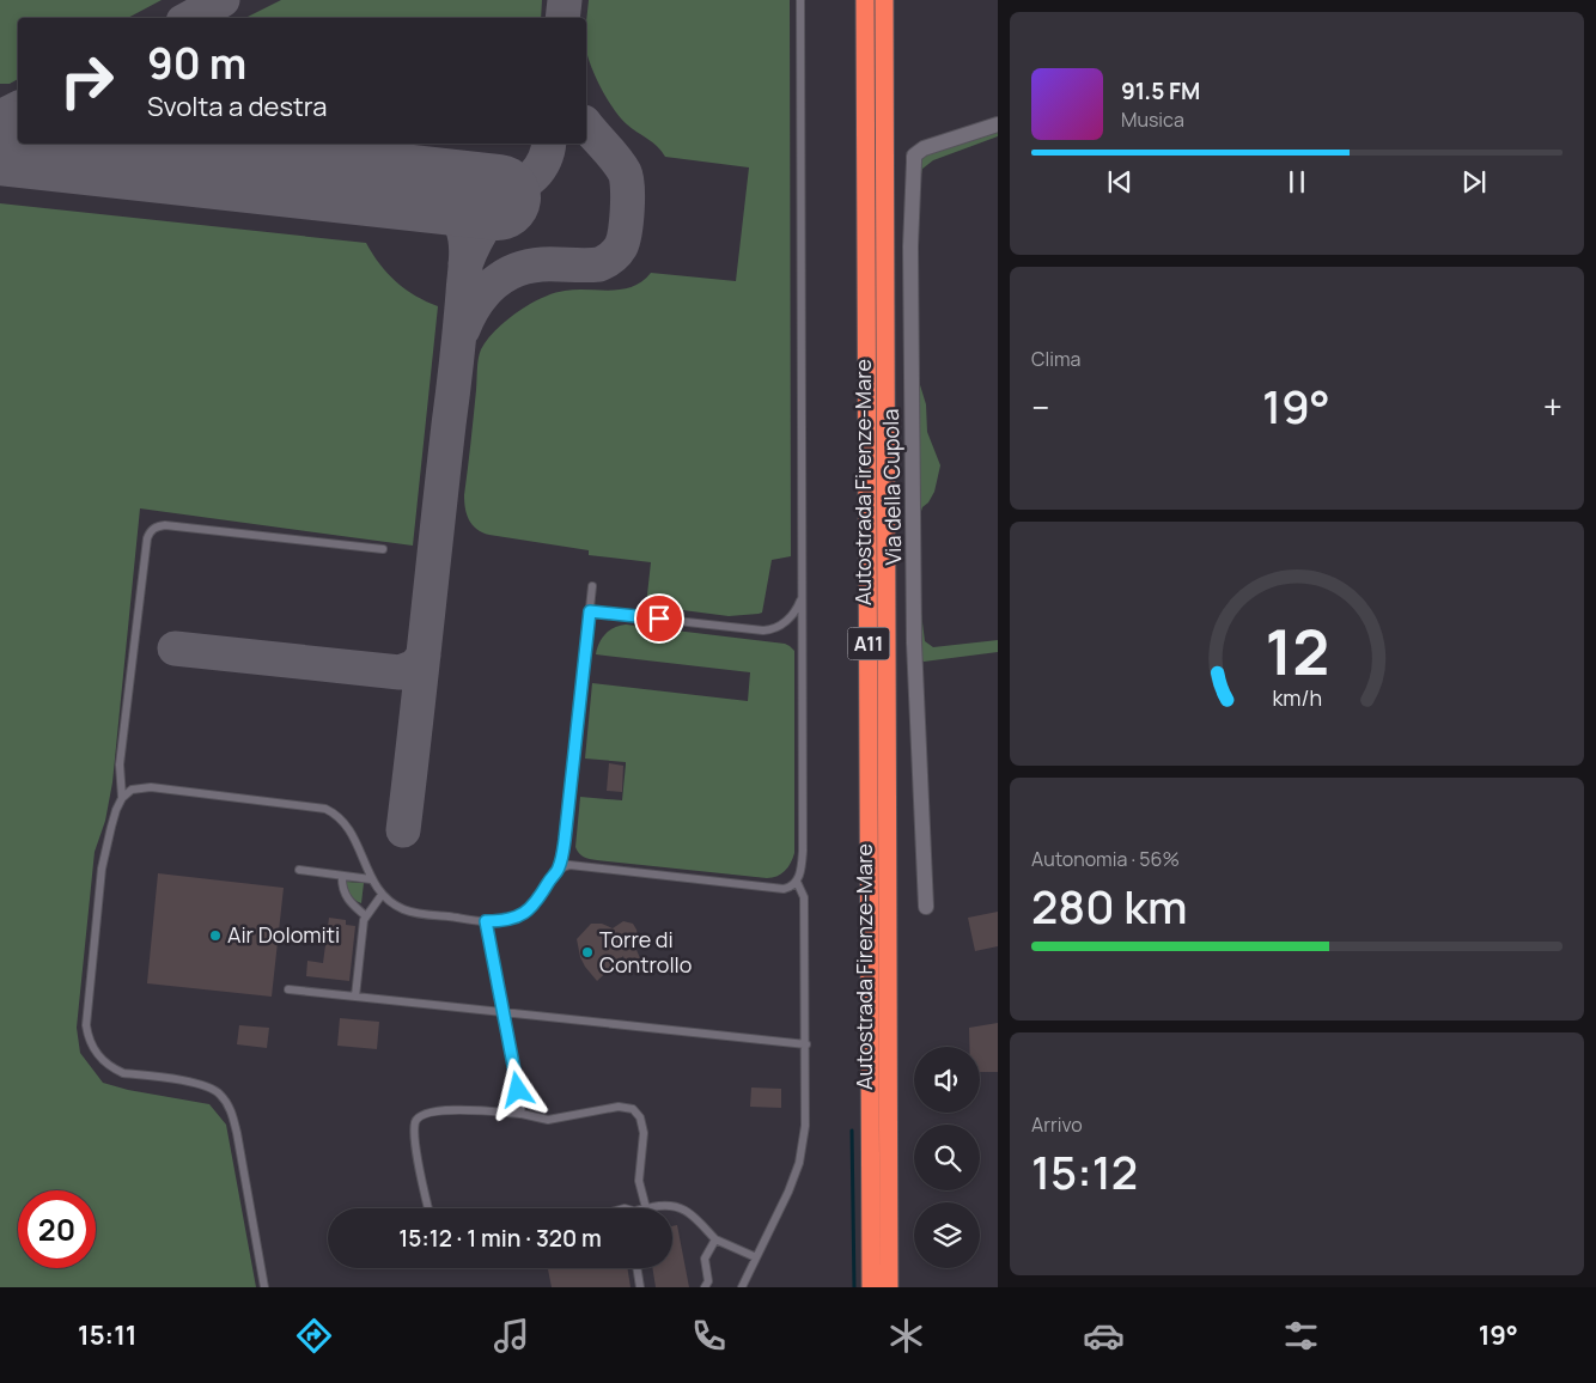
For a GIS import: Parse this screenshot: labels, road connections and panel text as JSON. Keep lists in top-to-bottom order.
{
  "streets": {
    "highway": ["Autostrada Firenze-Mare", "A11"],
    "street": ["Via della Cupola"]
  },
  "places": ["Air Dolomiti", "Torre di Controllo"],
  "page": {
    "turn": ["90 m", "Svolta a destra"],
    "song": ["91.5 FM", "Musica"],
    "tile": [
      "Clima",
      ["Autonomia · 56%", "280 km"],
      ["Arrivo", "15:12"]
    ],
    "heat": ["−", "19°", "+"],
    "limit": "20",
    "trip": "15:12 · 1 min · 320 m",
    "tabs": ["15:11", "19°"],
    "gauge": ["12", "km/h"]
  }
}
